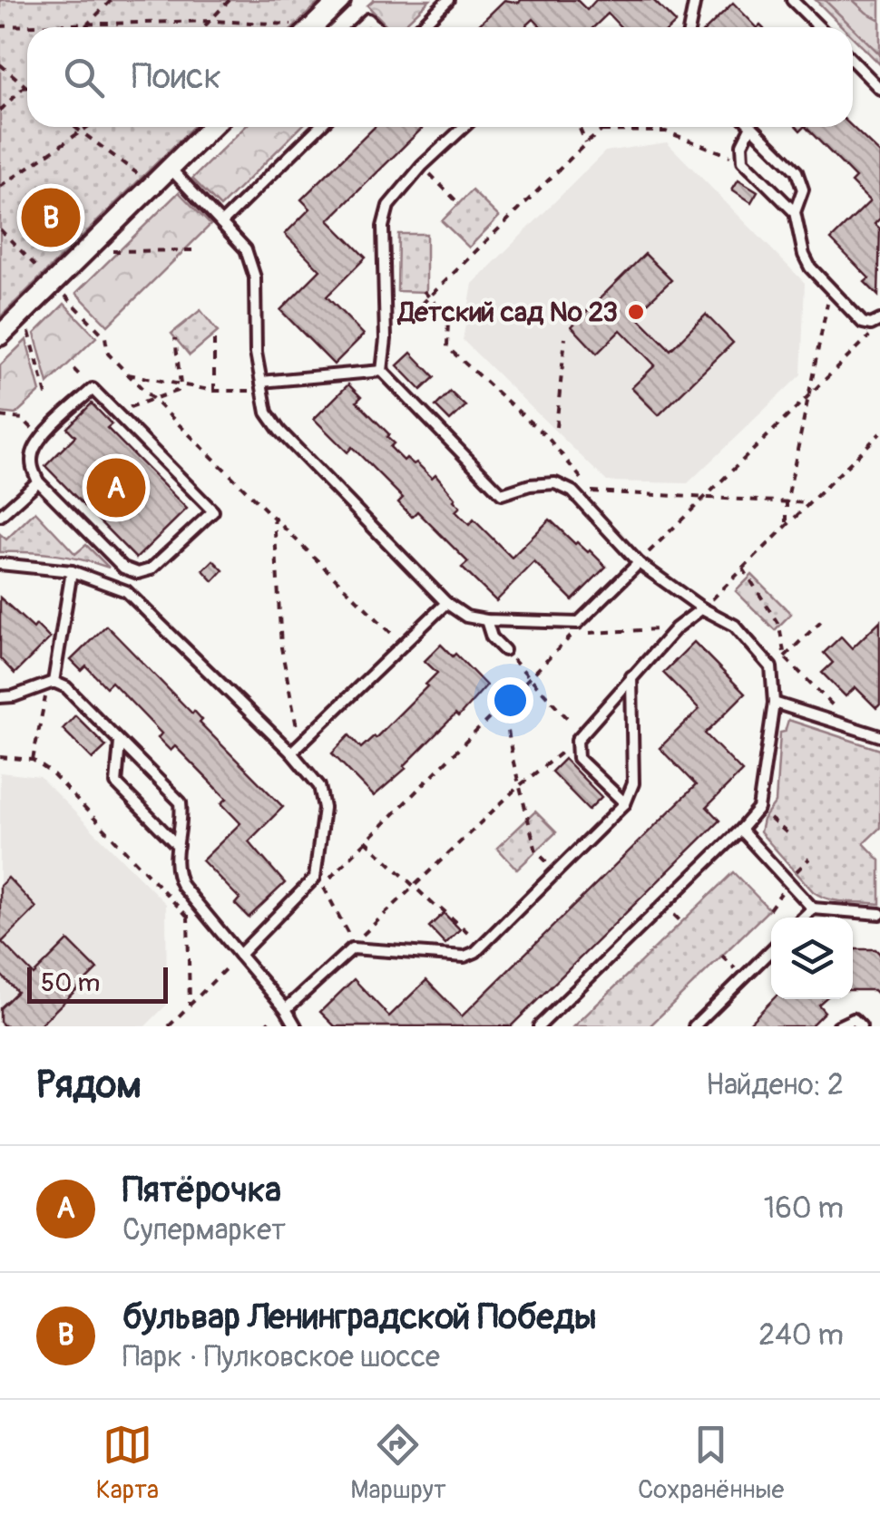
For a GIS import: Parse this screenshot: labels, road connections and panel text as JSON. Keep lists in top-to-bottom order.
{
  "places": ["Детский сад № 23"],
  "scale_bar": "50 m",
  "page": {
    "search": "Поиск",
    "pins": ["B", "A"],
    "scale": "50 m",
    "heading": ["Рядом", "Найдено: 2"],
    "list": [
      {
        "mark": "A",
        "name": "Пятёрочка",
        "note": "Супермаркет",
        "value": "160 m"
      },
      {
        "mark": "B",
        "name": "бульвар Ленинградской Победы",
        "note": "Парк · Пулковское шоссе",
        "value": "240 m"
      }
    ],
    "nav": ["Карта", "Маршрут", "Сохранённые"]
  }
}
